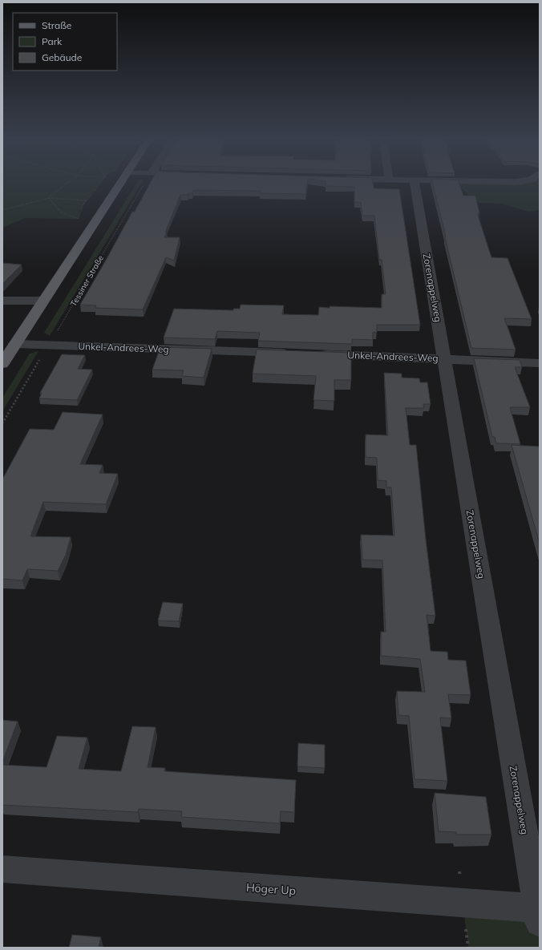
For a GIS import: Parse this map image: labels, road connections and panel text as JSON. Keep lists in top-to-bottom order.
{
  "streets": {
    "street": ["Zorenappelweg", "Unkel-Andrees-Weg", "Höger Up"],
    "path": ["Tessiner Straße"]
  },
  "crossings": [
    ["Tessiner Straße", "Unkel-Andrees-Weg"],
    ["Zorenappelweg", "Unkel-Andrees-Weg"],
    ["Zorenappelweg", "Höger Up"]
  ],
  "legend": ["Straße", "Park", "Gebäude"]
}
